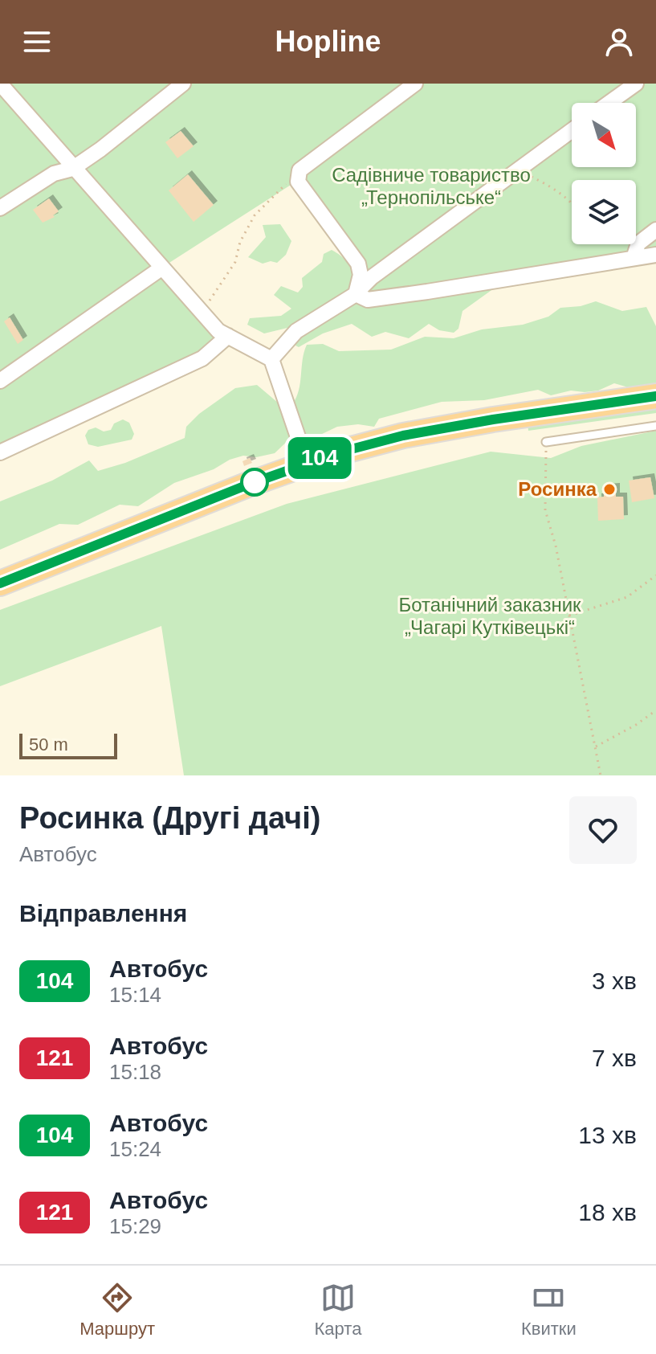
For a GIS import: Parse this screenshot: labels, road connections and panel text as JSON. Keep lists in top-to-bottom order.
{
  "parks": ["Садівниче товариство „Тернопільське“", "Ботанічний заказник „Чагарі Кутківецькі“"],
  "places": ["Росинка"],
  "lines": ["bus line 104"],
  "scale_bar": "50 m",
  "north": "bottom right",
  "page": {
    "header": "Hopline",
    "on_map": "104",
    "scale": "50 m",
    "heading": [
      ["Росинка (Другі дачі)", "Автобус"],
      "Відправлення"
    ],
    "list": [
      {
        "mark": "104",
        "name": "Автобус",
        "note": "15:14",
        "value": "3 хв"
      },
      {
        "mark": "121",
        "name": "Автобус",
        "note": "15:18",
        "value": "7 хв"
      },
      {
        "mark": "104",
        "name": "Автобус",
        "note": "15:24",
        "value": "13 хв"
      },
      {
        "mark": "121",
        "name": "Автобус",
        "note": "15:29",
        "value": "18 хв"
      }
    ],
    "tabs": ["Маршрут", "Карта", "Квитки"]
  }
}
